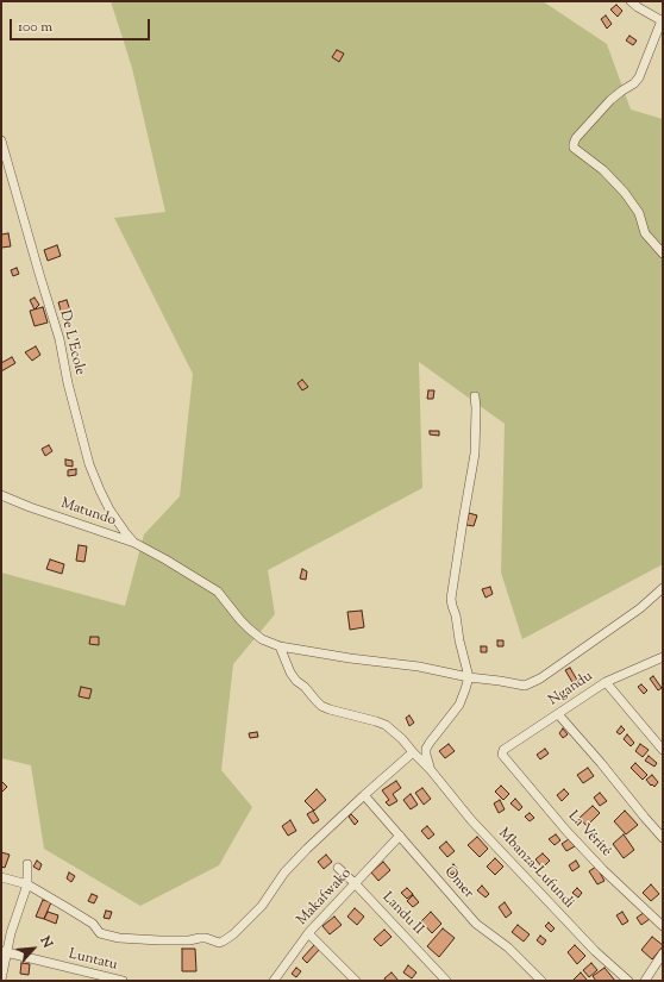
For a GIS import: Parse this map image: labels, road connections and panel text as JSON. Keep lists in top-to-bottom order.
{
  "streets": {
    "street": [
      "De L'Ecole",
      "Matundo",
      "Ngandu",
      "La Vérité",
      "Mbanza-Lufundi",
      "Omer",
      "Makafwako",
      "Landu II",
      "Luntatu"
    ]
  },
  "crossings": [
    ["De L'Ecole", "Matundo"],
    ["Matundo", "Mbanza-Lufundi"],
    ["Ngandu", "La Vérité"],
    ["Omer", "Makafwako"],
    ["Makafwako", "Landu II"]
  ],
  "scale_bar": "100 m",
  "north": "top right"
}
